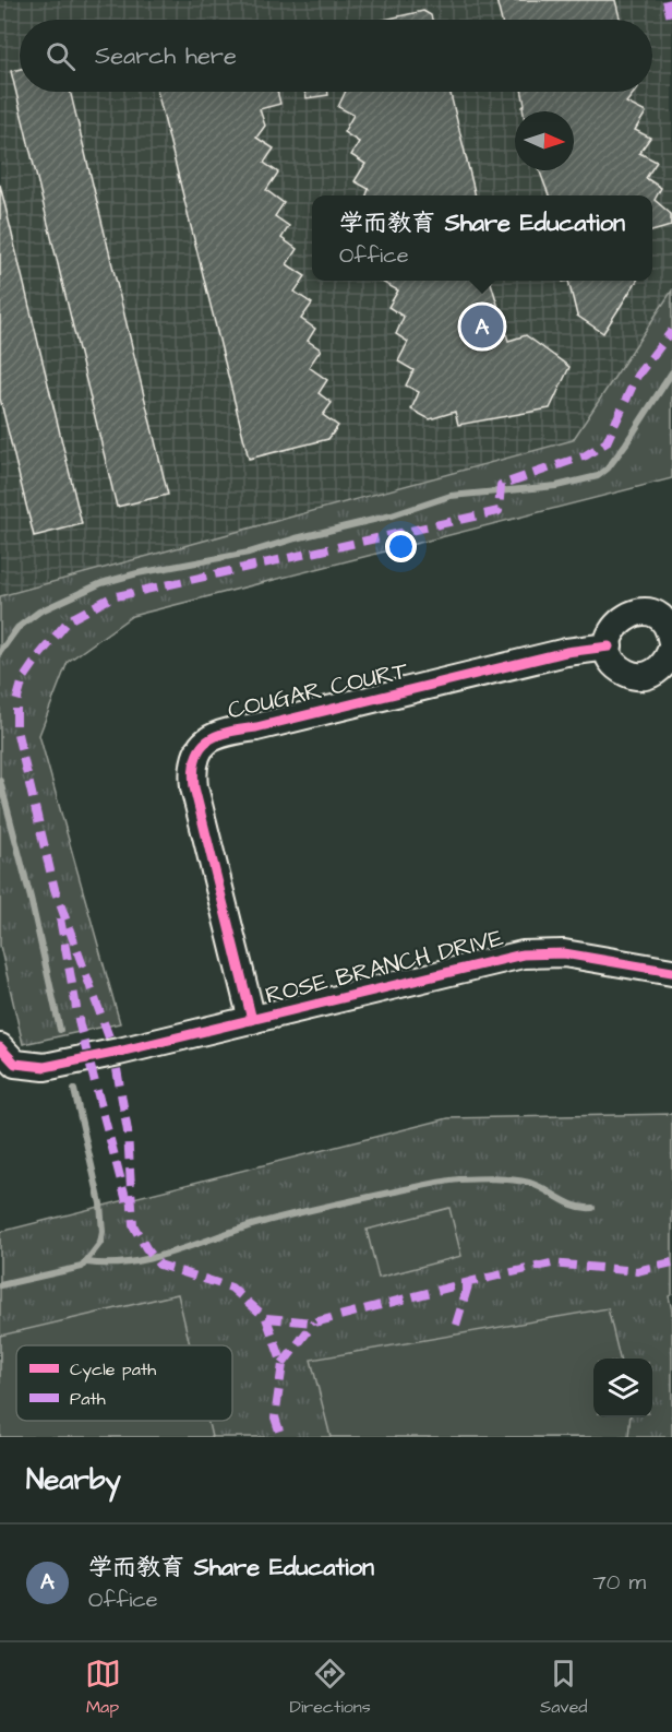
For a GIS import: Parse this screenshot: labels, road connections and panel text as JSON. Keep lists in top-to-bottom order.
{
  "streets": {
    "street": ["COUGAR COURT", "ROSE BRANCH DRIVE"]
  },
  "crossings": [
    ["COUGAR COURT", "ROSE BRANCH DRIVE"]
  ],
  "legend": ["Cycle path", "Path"],
  "north": "right",
  "page": {
    "search": "Search here",
    "popup": ["学而教育 Share Education", "Office"],
    "pins": "A",
    "heading": "Nearby",
    "list": [
      {
        "mark": "A",
        "name": "学而教育 Share Education",
        "note": "Office",
        "value": "70 m"
      }
    ],
    "nav": ["Map", "Directions", "Saved"]
  }
}
